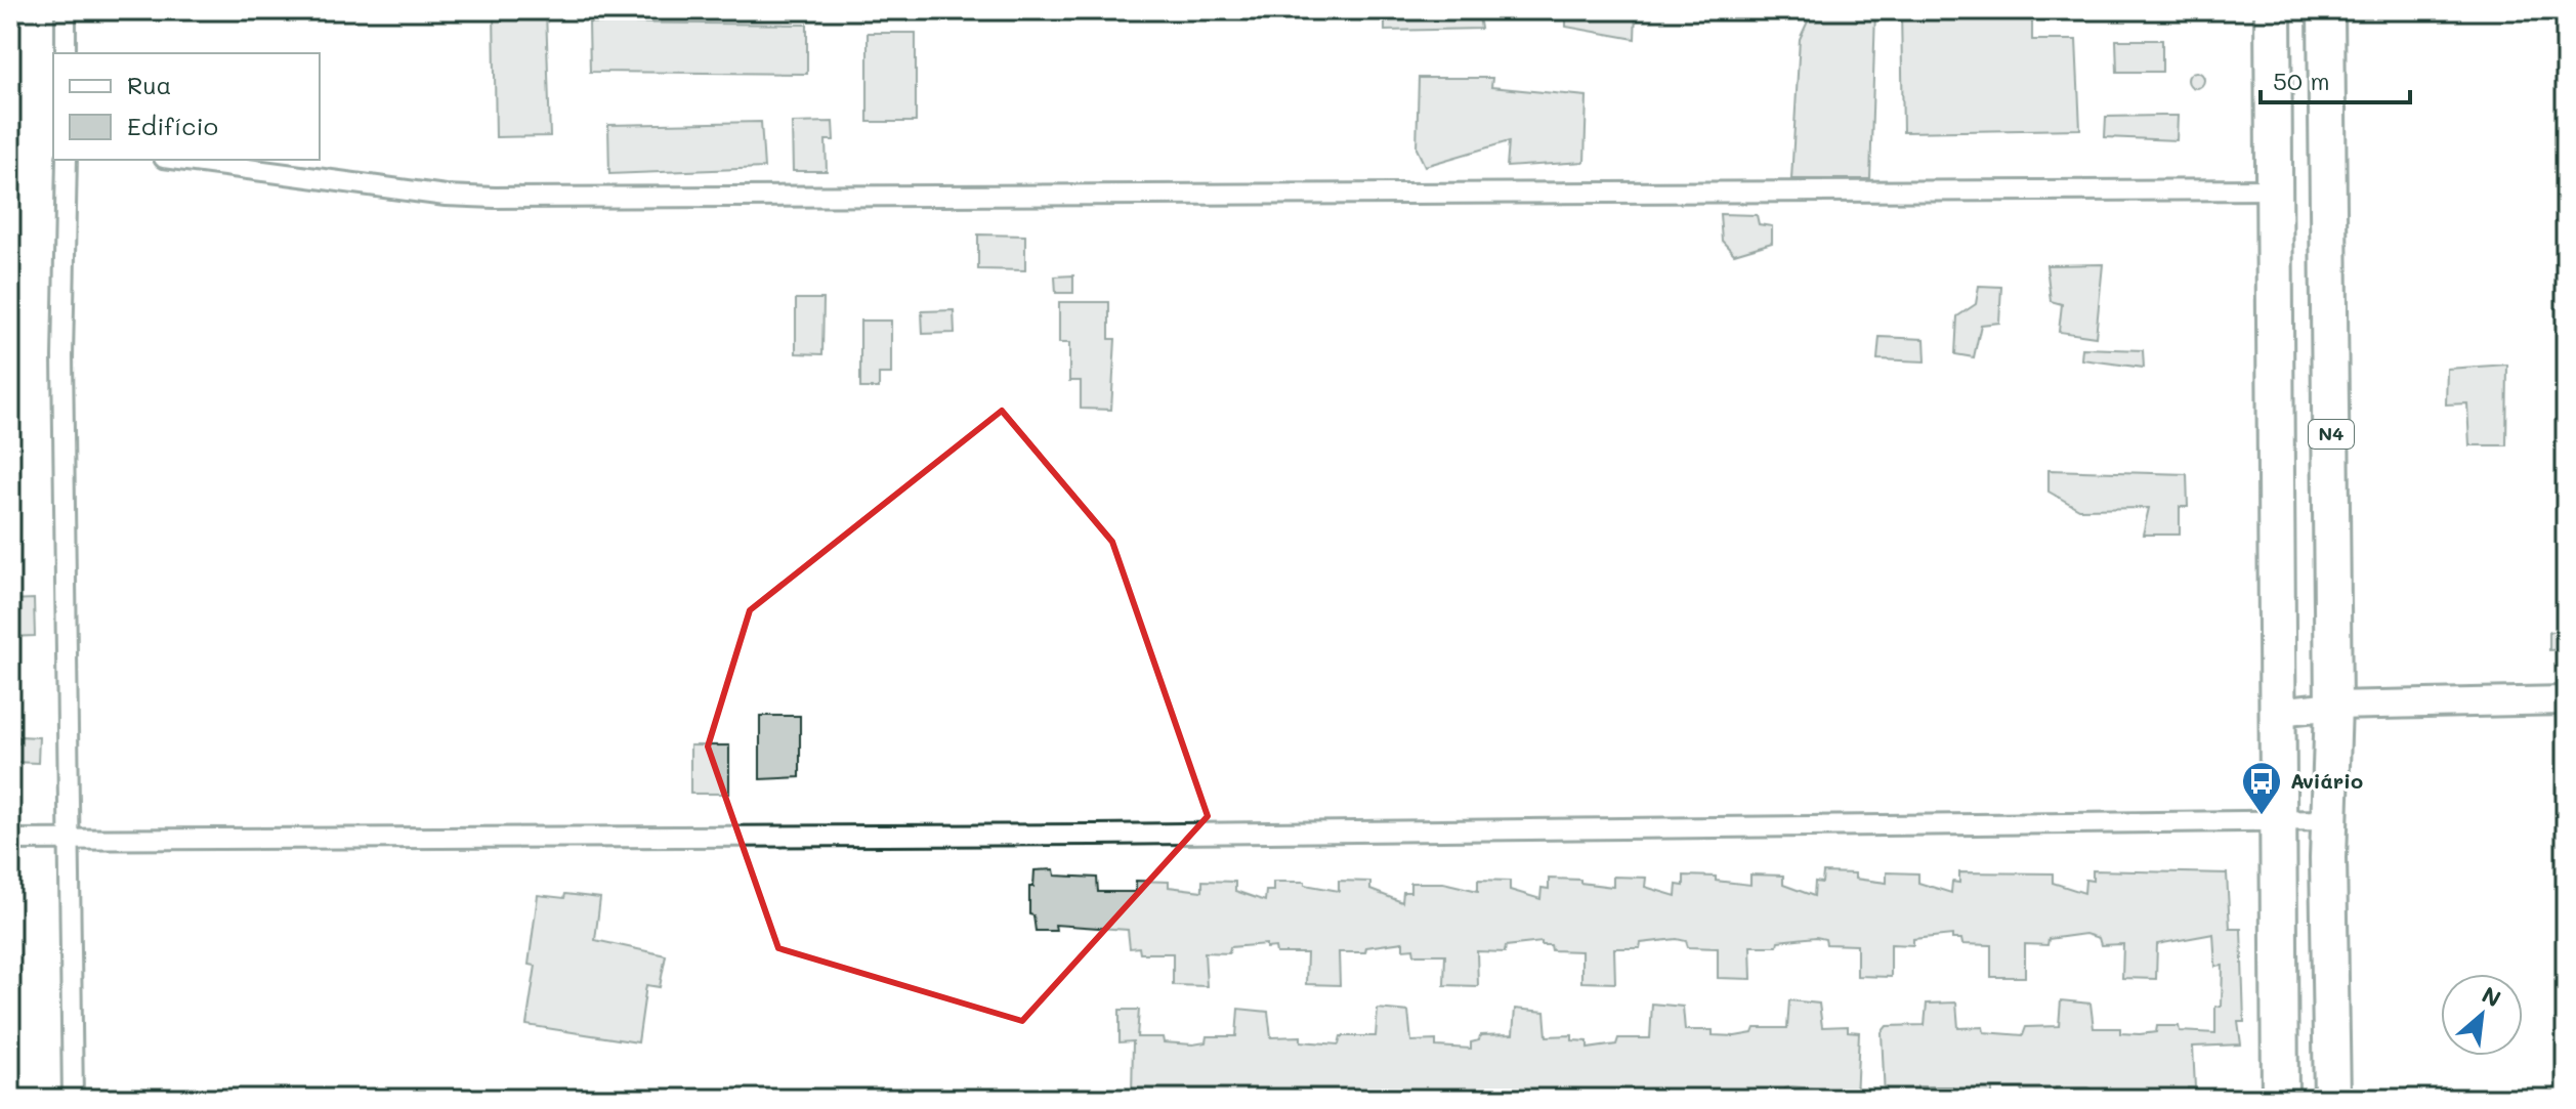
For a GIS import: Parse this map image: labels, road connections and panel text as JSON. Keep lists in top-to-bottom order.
{
  "streets": {
    "highway": ["N4"]
  },
  "places": {
    "bus stop": ["Aviário"]
  },
  "legend": ["Rua", "Edifício"],
  "scale_bar": "50 m",
  "north": "top right"
}
